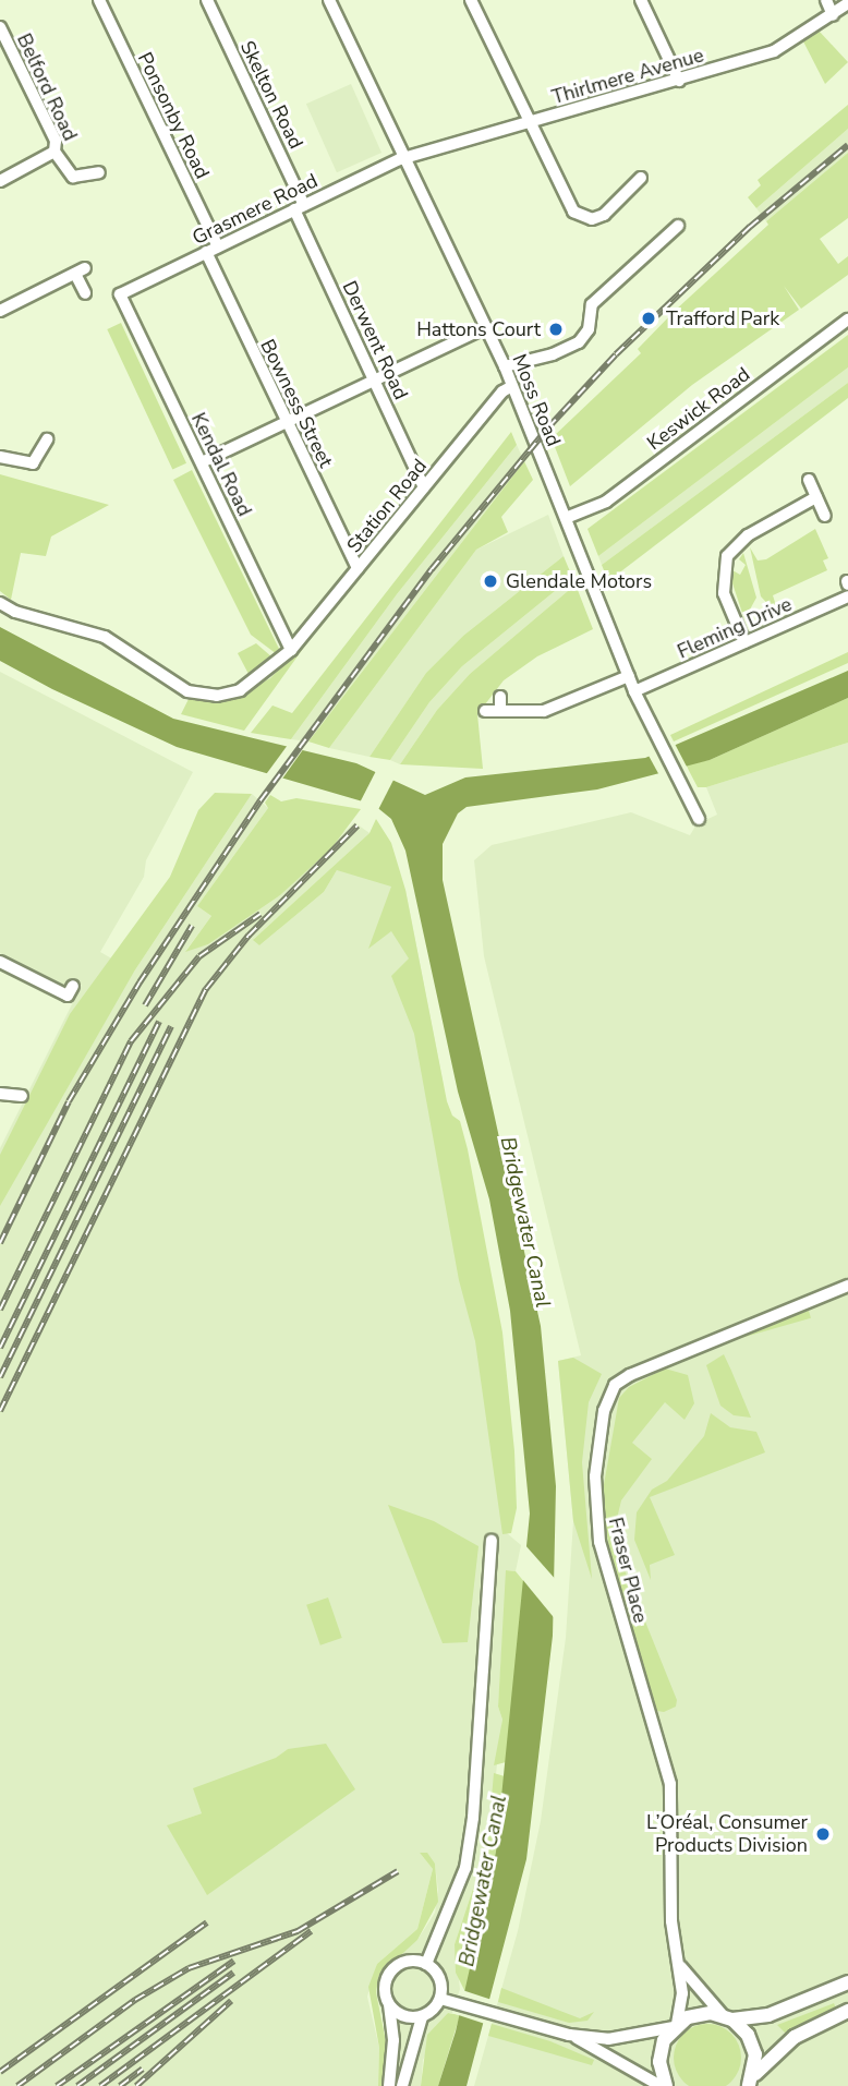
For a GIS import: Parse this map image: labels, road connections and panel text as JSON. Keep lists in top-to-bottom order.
{
  "streets": {
    "street": [
      "Thirlmere Avenue",
      "Belford Road",
      "Skelton Road",
      "Ponsonby Road",
      "Grasmere Road",
      "Derwent Road",
      "Moss Road",
      "Bowness Street",
      "Keswick Road",
      "Kendal Road",
      "Station Road",
      "Fleming Drive",
      "Fraser Place"
    ]
  },
  "crossings": [
    ["Thirlmere Avenue", "Grasmere Road"],
    ["Thirlmere Avenue", "Moss Road"],
    ["Skelton Road", "Grasmere Road"],
    ["Skelton Road", "Derwent Road"],
    ["Ponsonby Road", "Grasmere Road"],
    ["Grasmere Road", "Derwent Road"],
    ["Grasmere Road", "Moss Road"],
    ["Grasmere Road", "Bowness Street"],
    ["Grasmere Road", "Kendal Road"],
    ["Derwent Road", "Station Road"],
    ["Moss Road", "Keswick Road"],
    ["Moss Road", "Station Road"],
    ["Moss Road", "Fleming Drive"],
    ["Bowness Street", "Station Road"],
    ["Kendal Road", "Station Road"]
  ],
  "water": ["Bridgewater Canal"],
  "places": [
    "Trafford Park",
    "Hattons Court",
    "Glendale Motors",
    "L’Oréal, Consumer Products Division"
  ]
}
